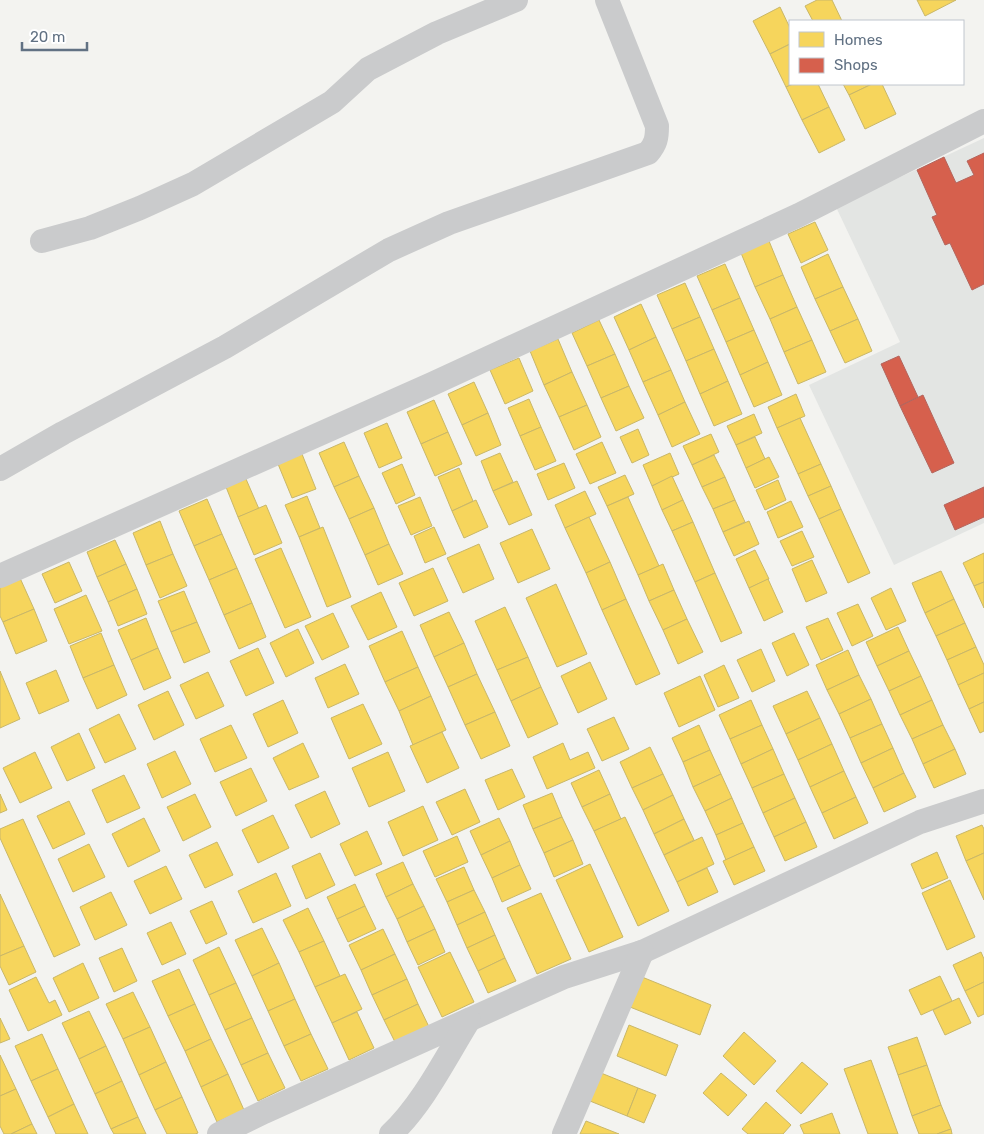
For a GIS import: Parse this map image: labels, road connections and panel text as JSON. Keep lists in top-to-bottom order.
{
  "legend": ["Homes", "Shops"],
  "scale_bar": "20 m"
}
